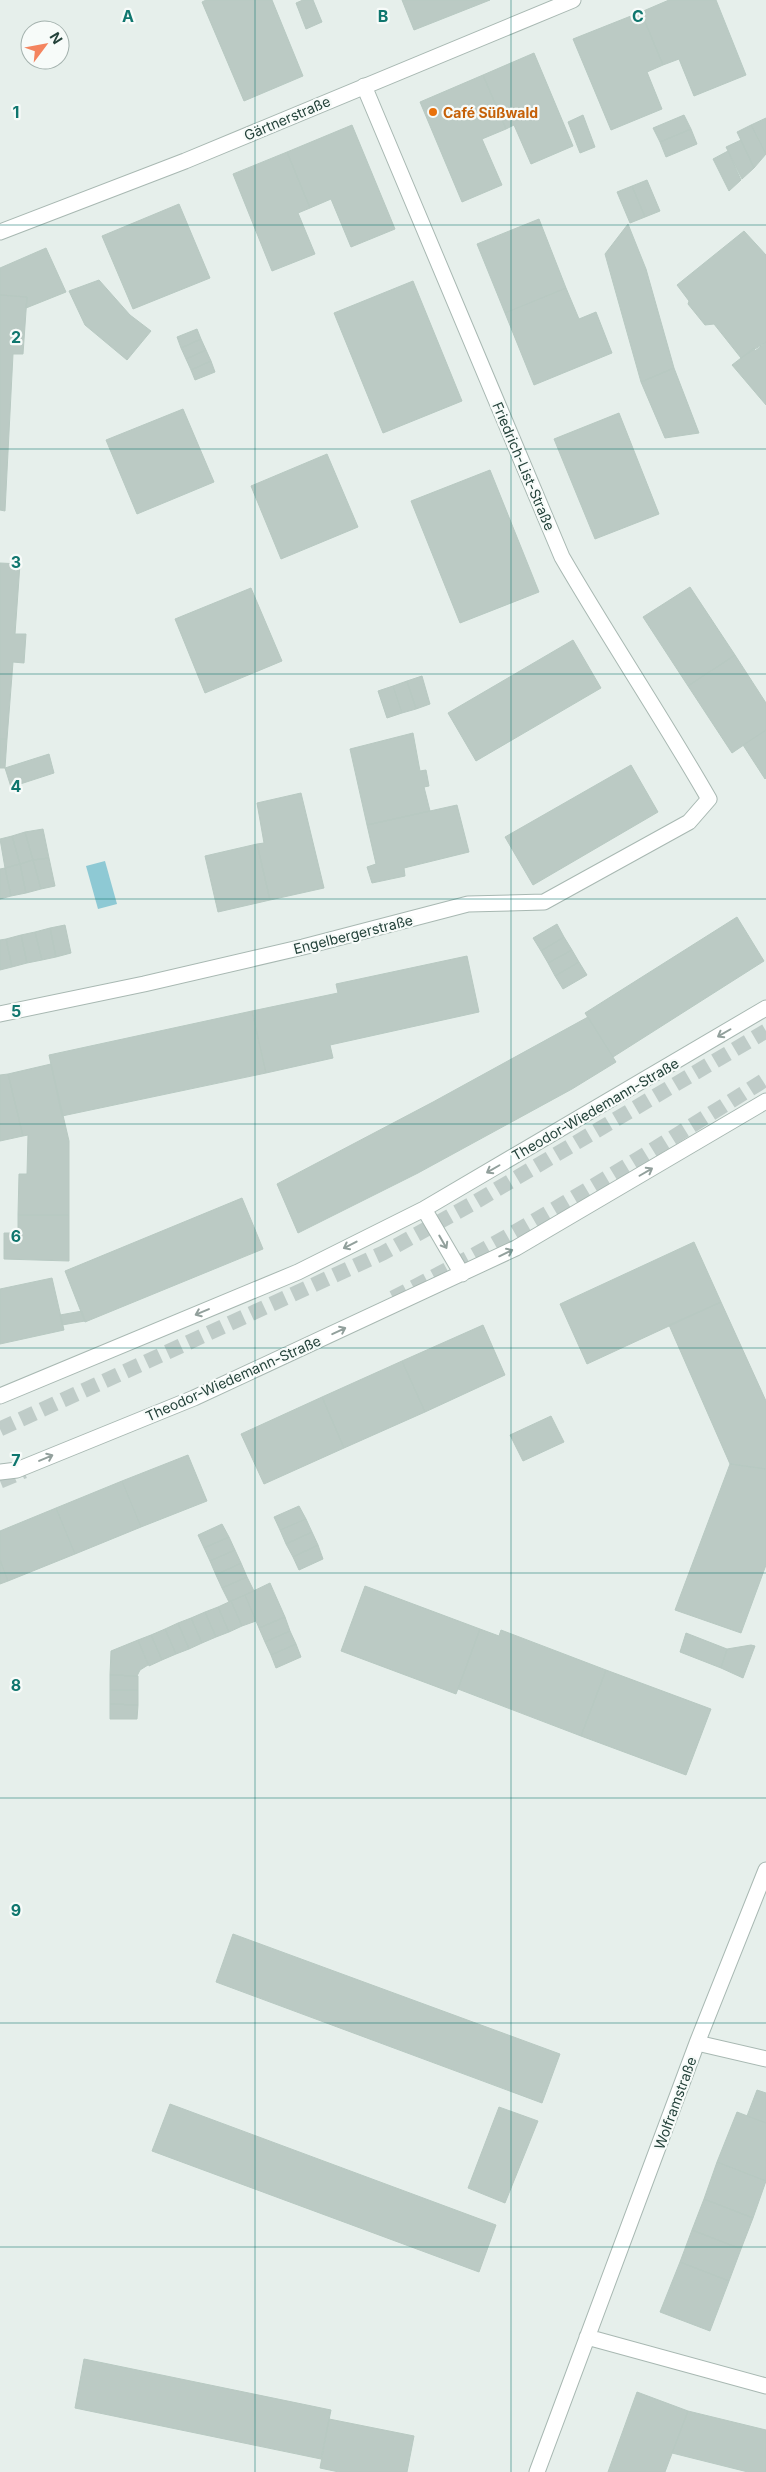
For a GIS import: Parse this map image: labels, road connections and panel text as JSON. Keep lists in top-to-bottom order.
{
  "streets": {
    "street": [
      "Gärtnerstraße",
      "Friedrich-List-Straße",
      "Engelbergerstraße",
      "Theodor-Wiedemann-Straße",
      "Wolframstraße"
    ]
  },
  "crossings": [
    ["Gärtnerstraße", "Friedrich-List-Straße"],
    ["Friedrich-List-Straße", "Engelbergerstraße"]
  ],
  "places": ["Café Süßwald"],
  "north": "top right",
  "grid": {
    "columns": ["A", "B", "C"],
    "rows": [
      "1",
      "2",
      "3",
      "4",
      "5",
      "6",
      "7",
      "8",
      "9"
    ]
  }
}
